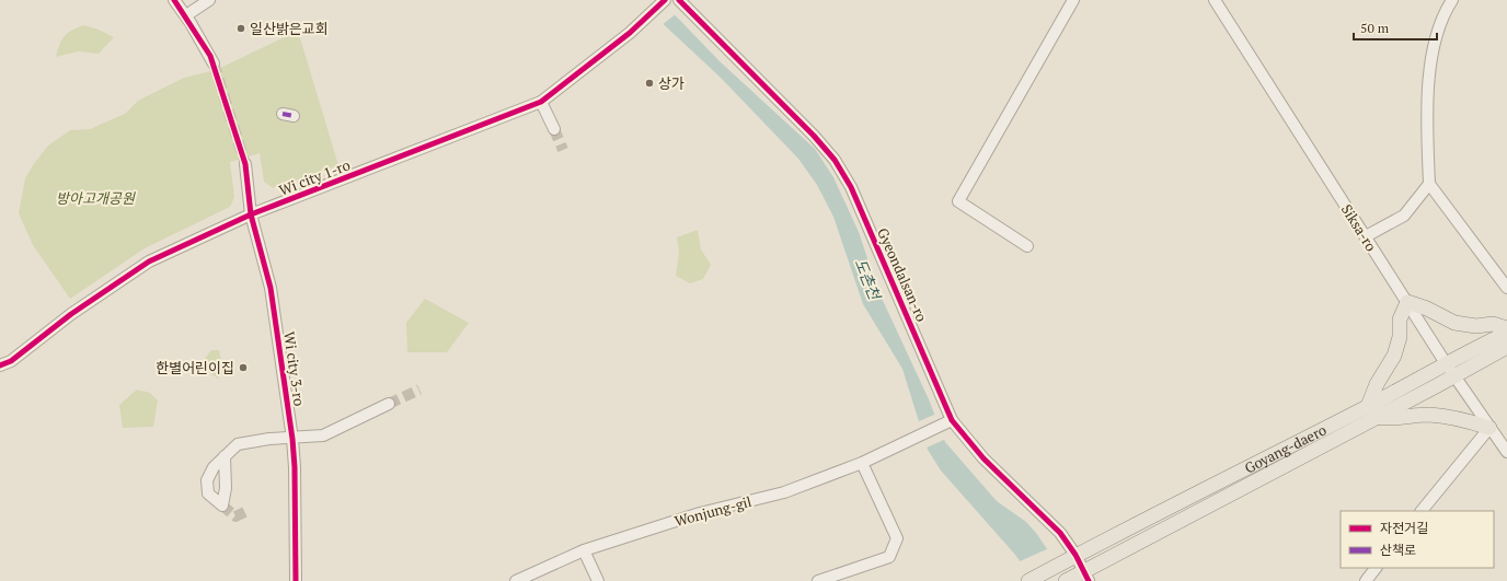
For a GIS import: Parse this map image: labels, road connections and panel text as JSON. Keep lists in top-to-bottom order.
{
  "streets": {
    "main road": ["Goyang-daero"],
    "street": [
      "Wi city 1-ro",
      "Siksa-ro",
      "Gyeondalsan-ro",
      "Wi city 3-ro",
      "Wonjung-gil"
    ]
  },
  "crossings": [
    ["Wi city 1-ro", "Wi city 3-ro"],
    ["Siksa-ro", "Goyang-daero"],
    ["Gyeondalsan-ro", "Goyang-daero"],
    ["Gyeondalsan-ro", "Wonjung-gil"]
  ],
  "water": ["도촌천"],
  "parks": ["방아고개공원"],
  "places": ["일산밝은교회", "상가", "한별어린이집"],
  "legend": ["자전거길", "산책로"],
  "scale_bar": "50 m"
}
